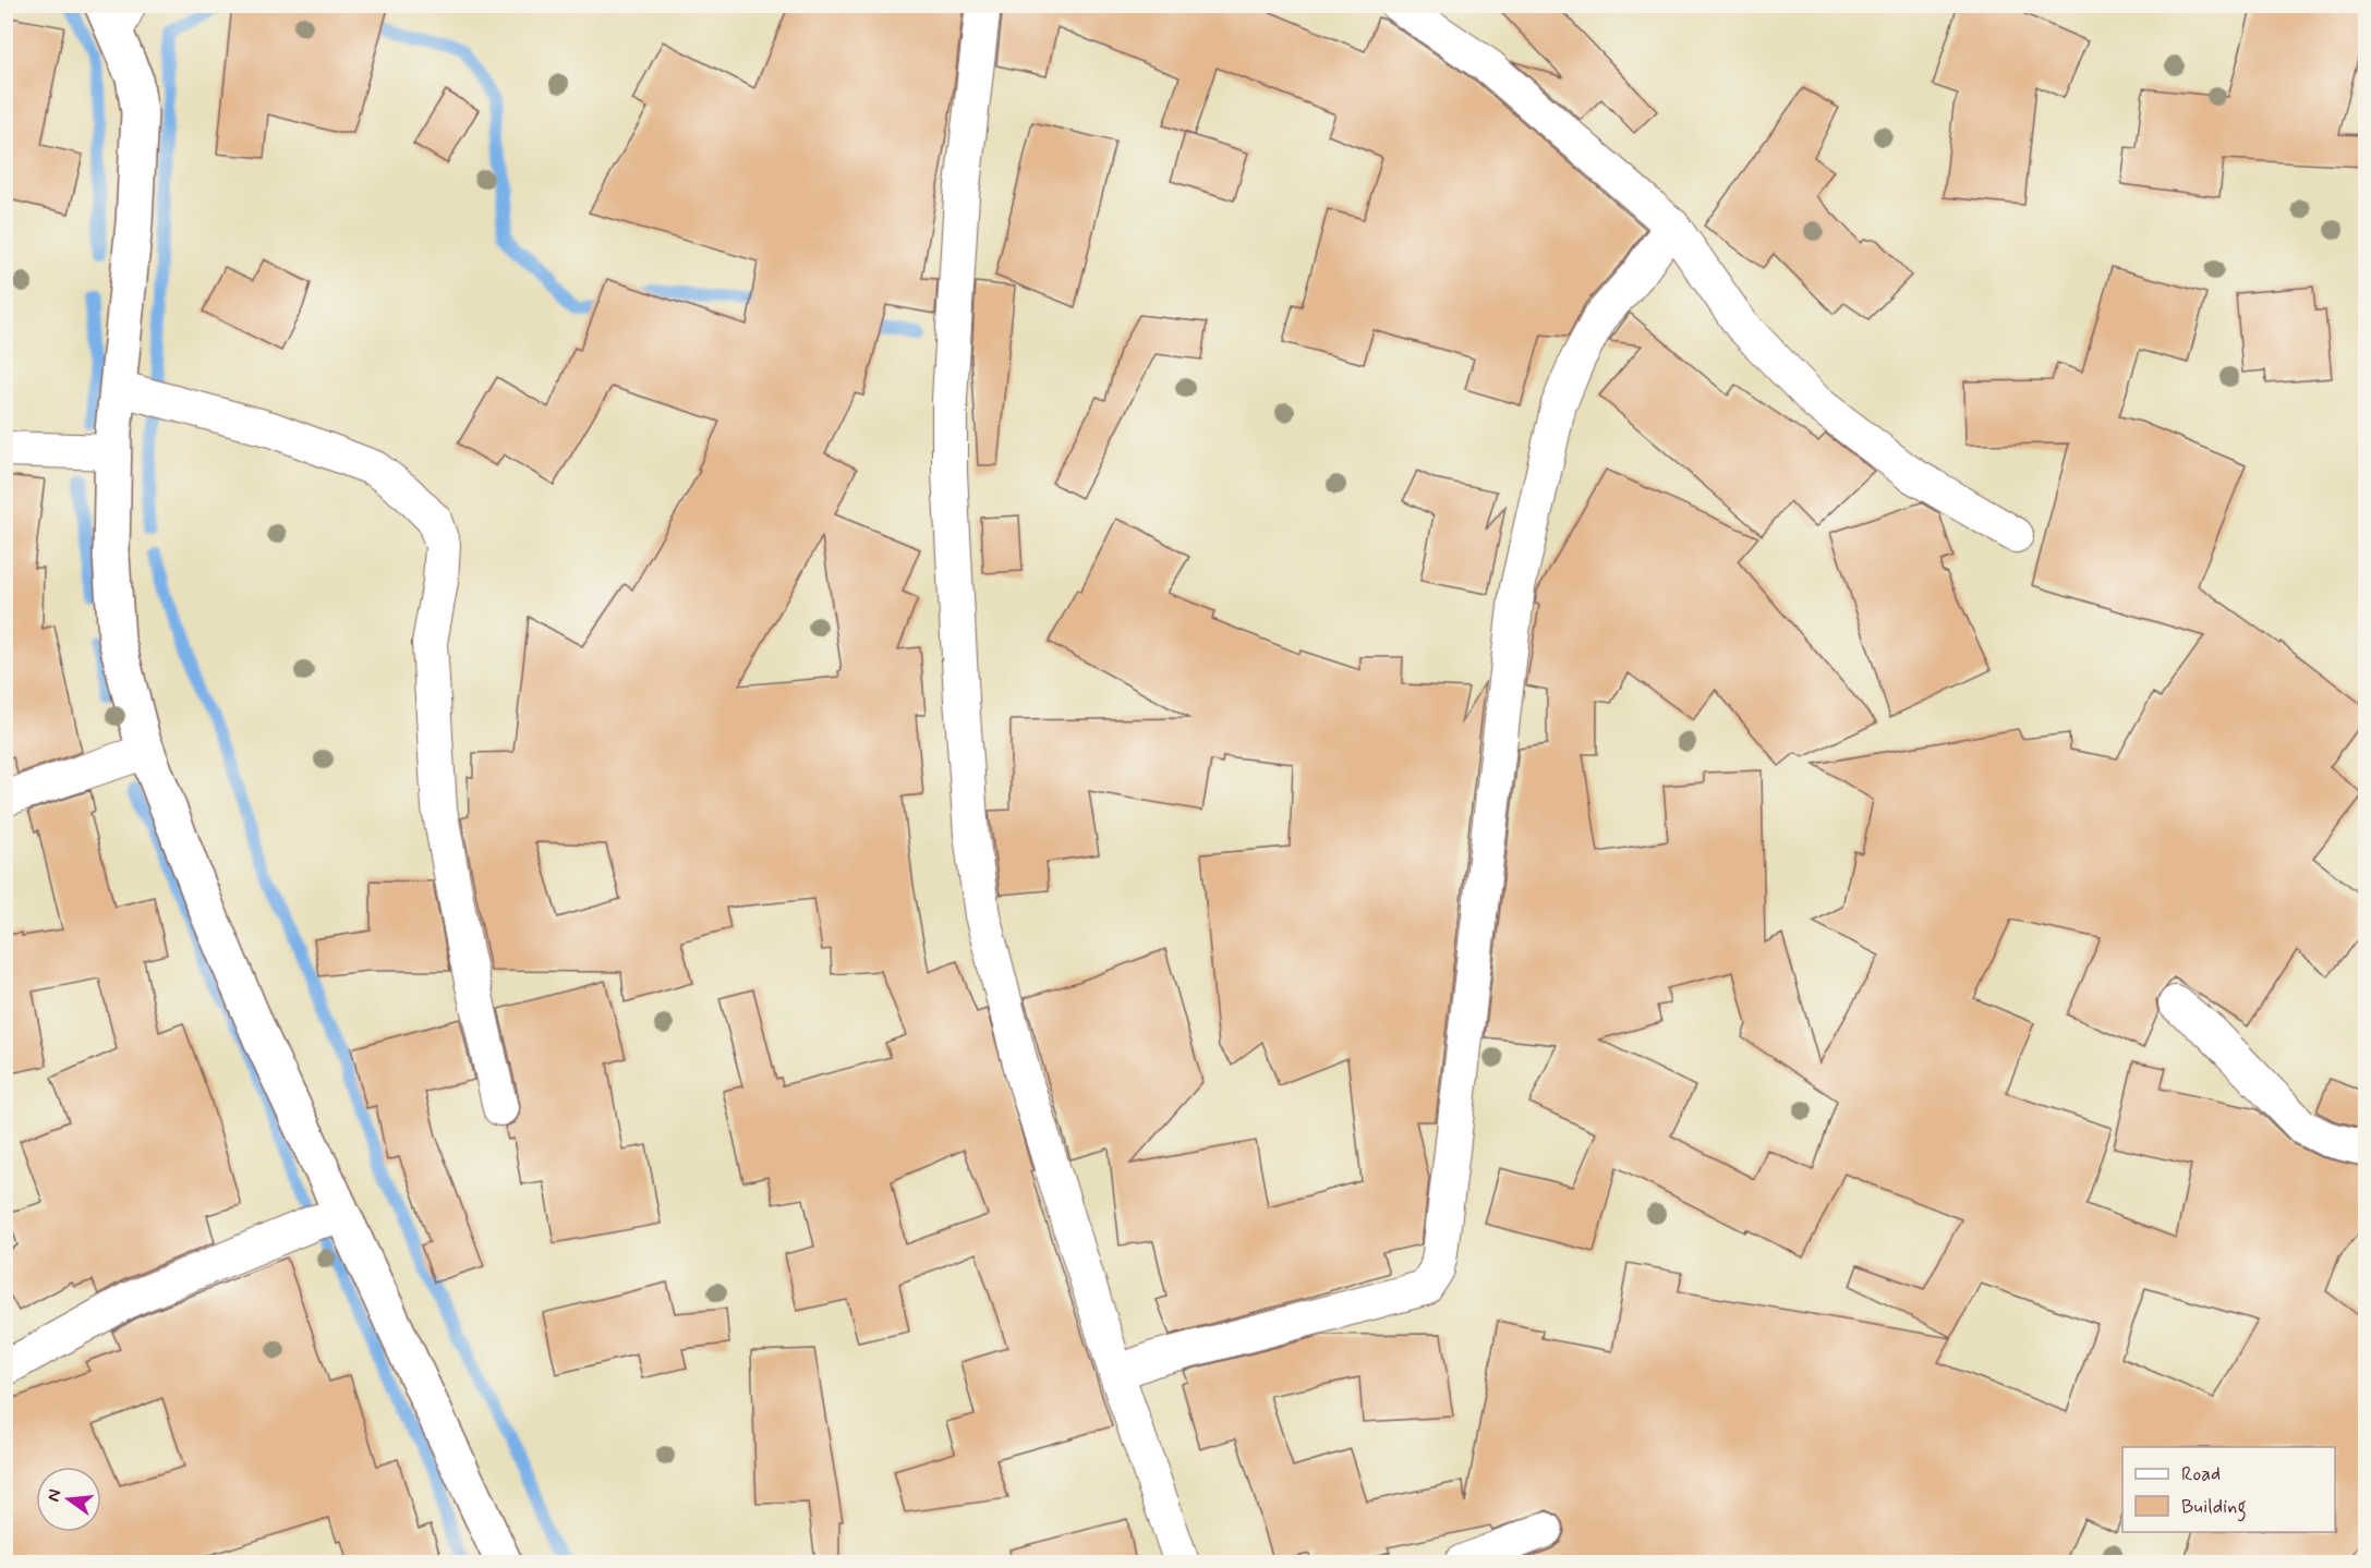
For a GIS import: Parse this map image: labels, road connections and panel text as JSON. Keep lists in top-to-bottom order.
{
  "legend": ["Road", "Building"],
  "north": "left"
}
